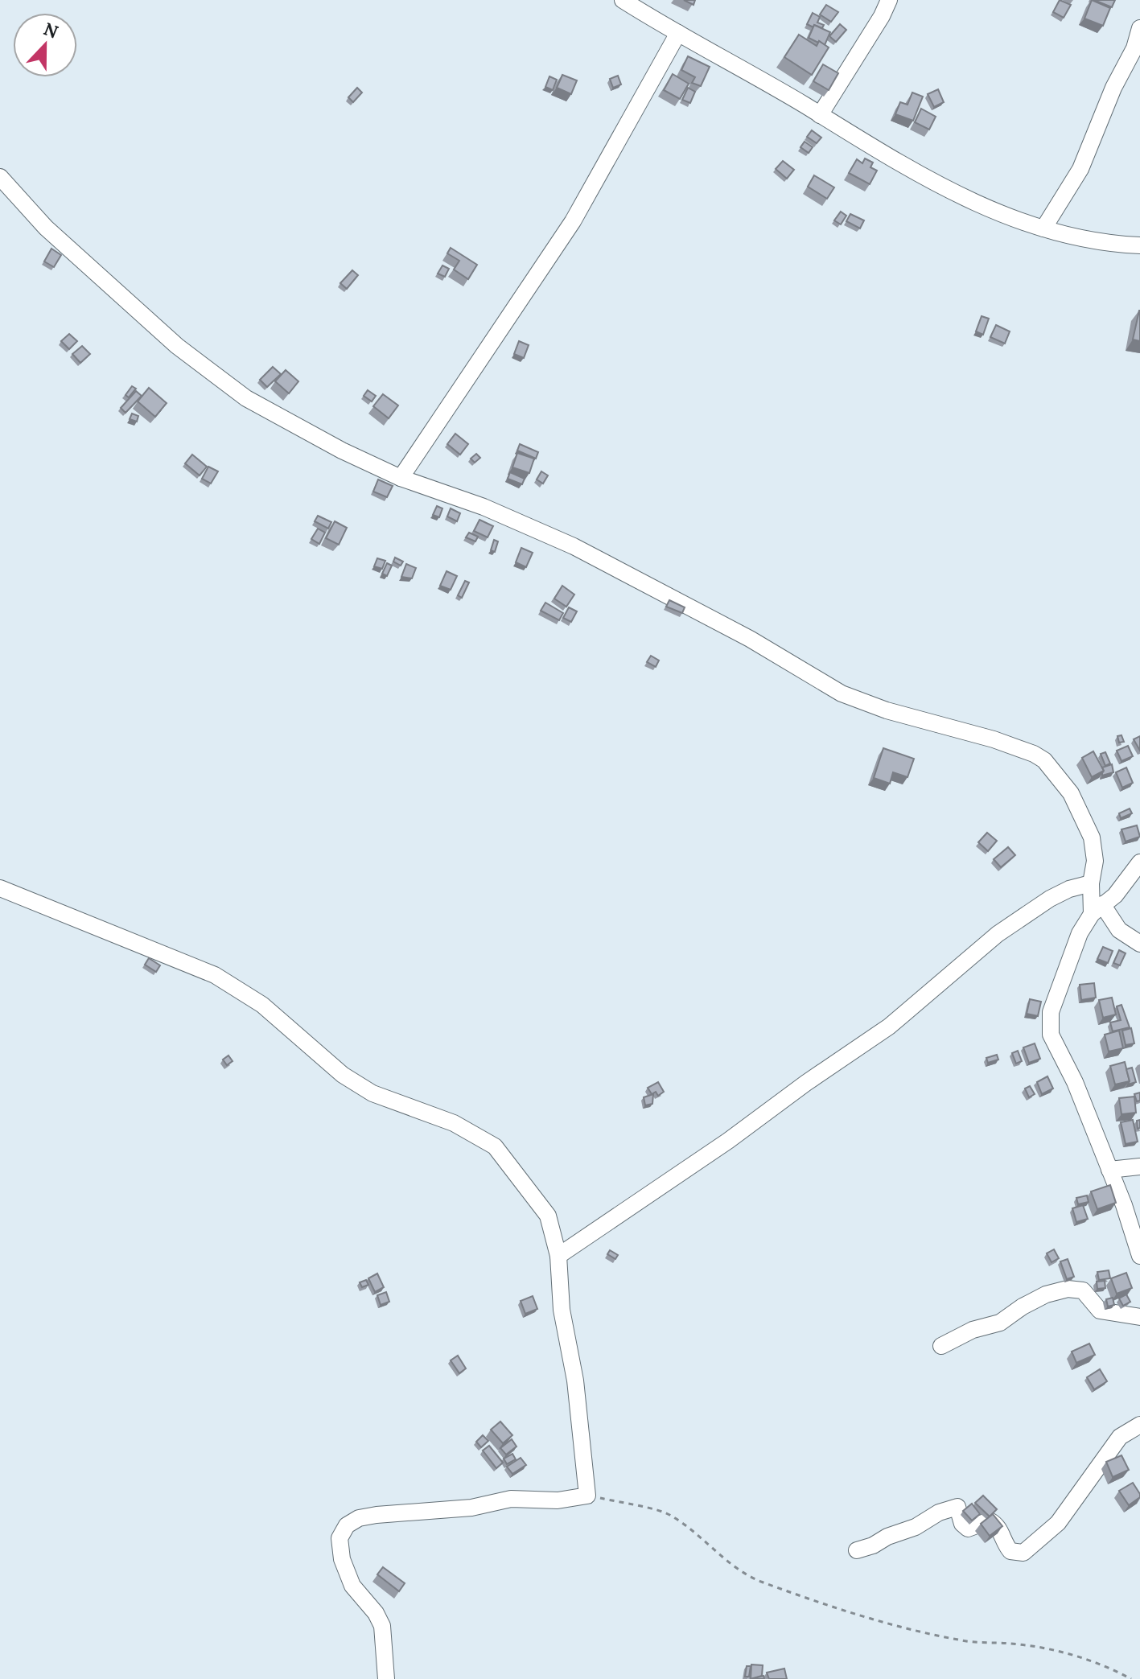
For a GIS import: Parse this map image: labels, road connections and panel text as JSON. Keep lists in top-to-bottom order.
{
  "north": "top"
}
